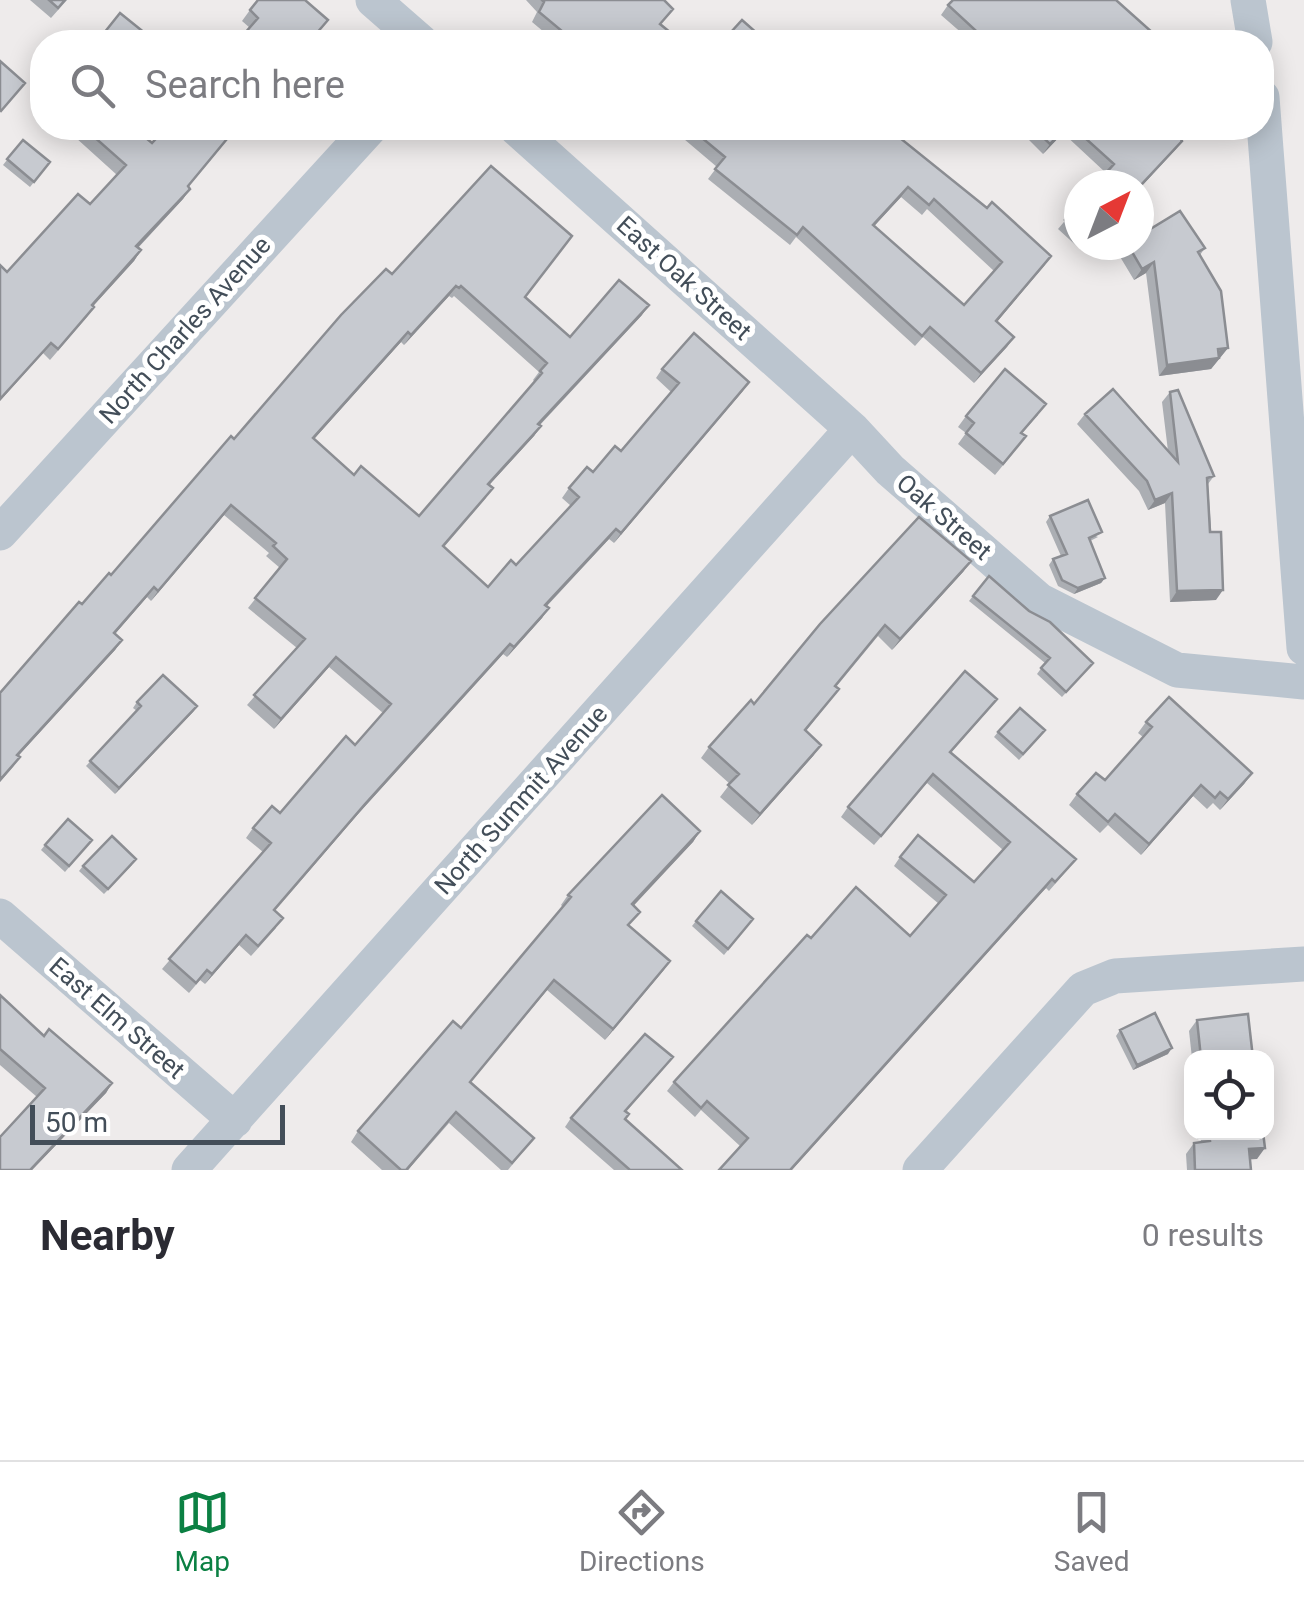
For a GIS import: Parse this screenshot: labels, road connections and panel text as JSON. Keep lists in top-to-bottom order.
{
  "streets": {
    "street": [
      "East Oak Street",
      "North Charles Avenue",
      "Oak Street",
      "North Summit Avenue",
      "East Elm Street"
    ]
  },
  "crossings": [
    ["East Oak Street", "Oak Street"],
    ["East Oak Street", "North Summit Avenue"],
    ["Oak Street", "North Summit Avenue"],
    ["North Summit Avenue", "East Elm Street"]
  ],
  "scale_bar": "50 m",
  "north": "top right",
  "page": {
    "search": "Search here",
    "scale": "50 m",
    "heading": ["Nearby", "0 results"],
    "nav": ["Map", "Directions", "Saved"]
  }
}
